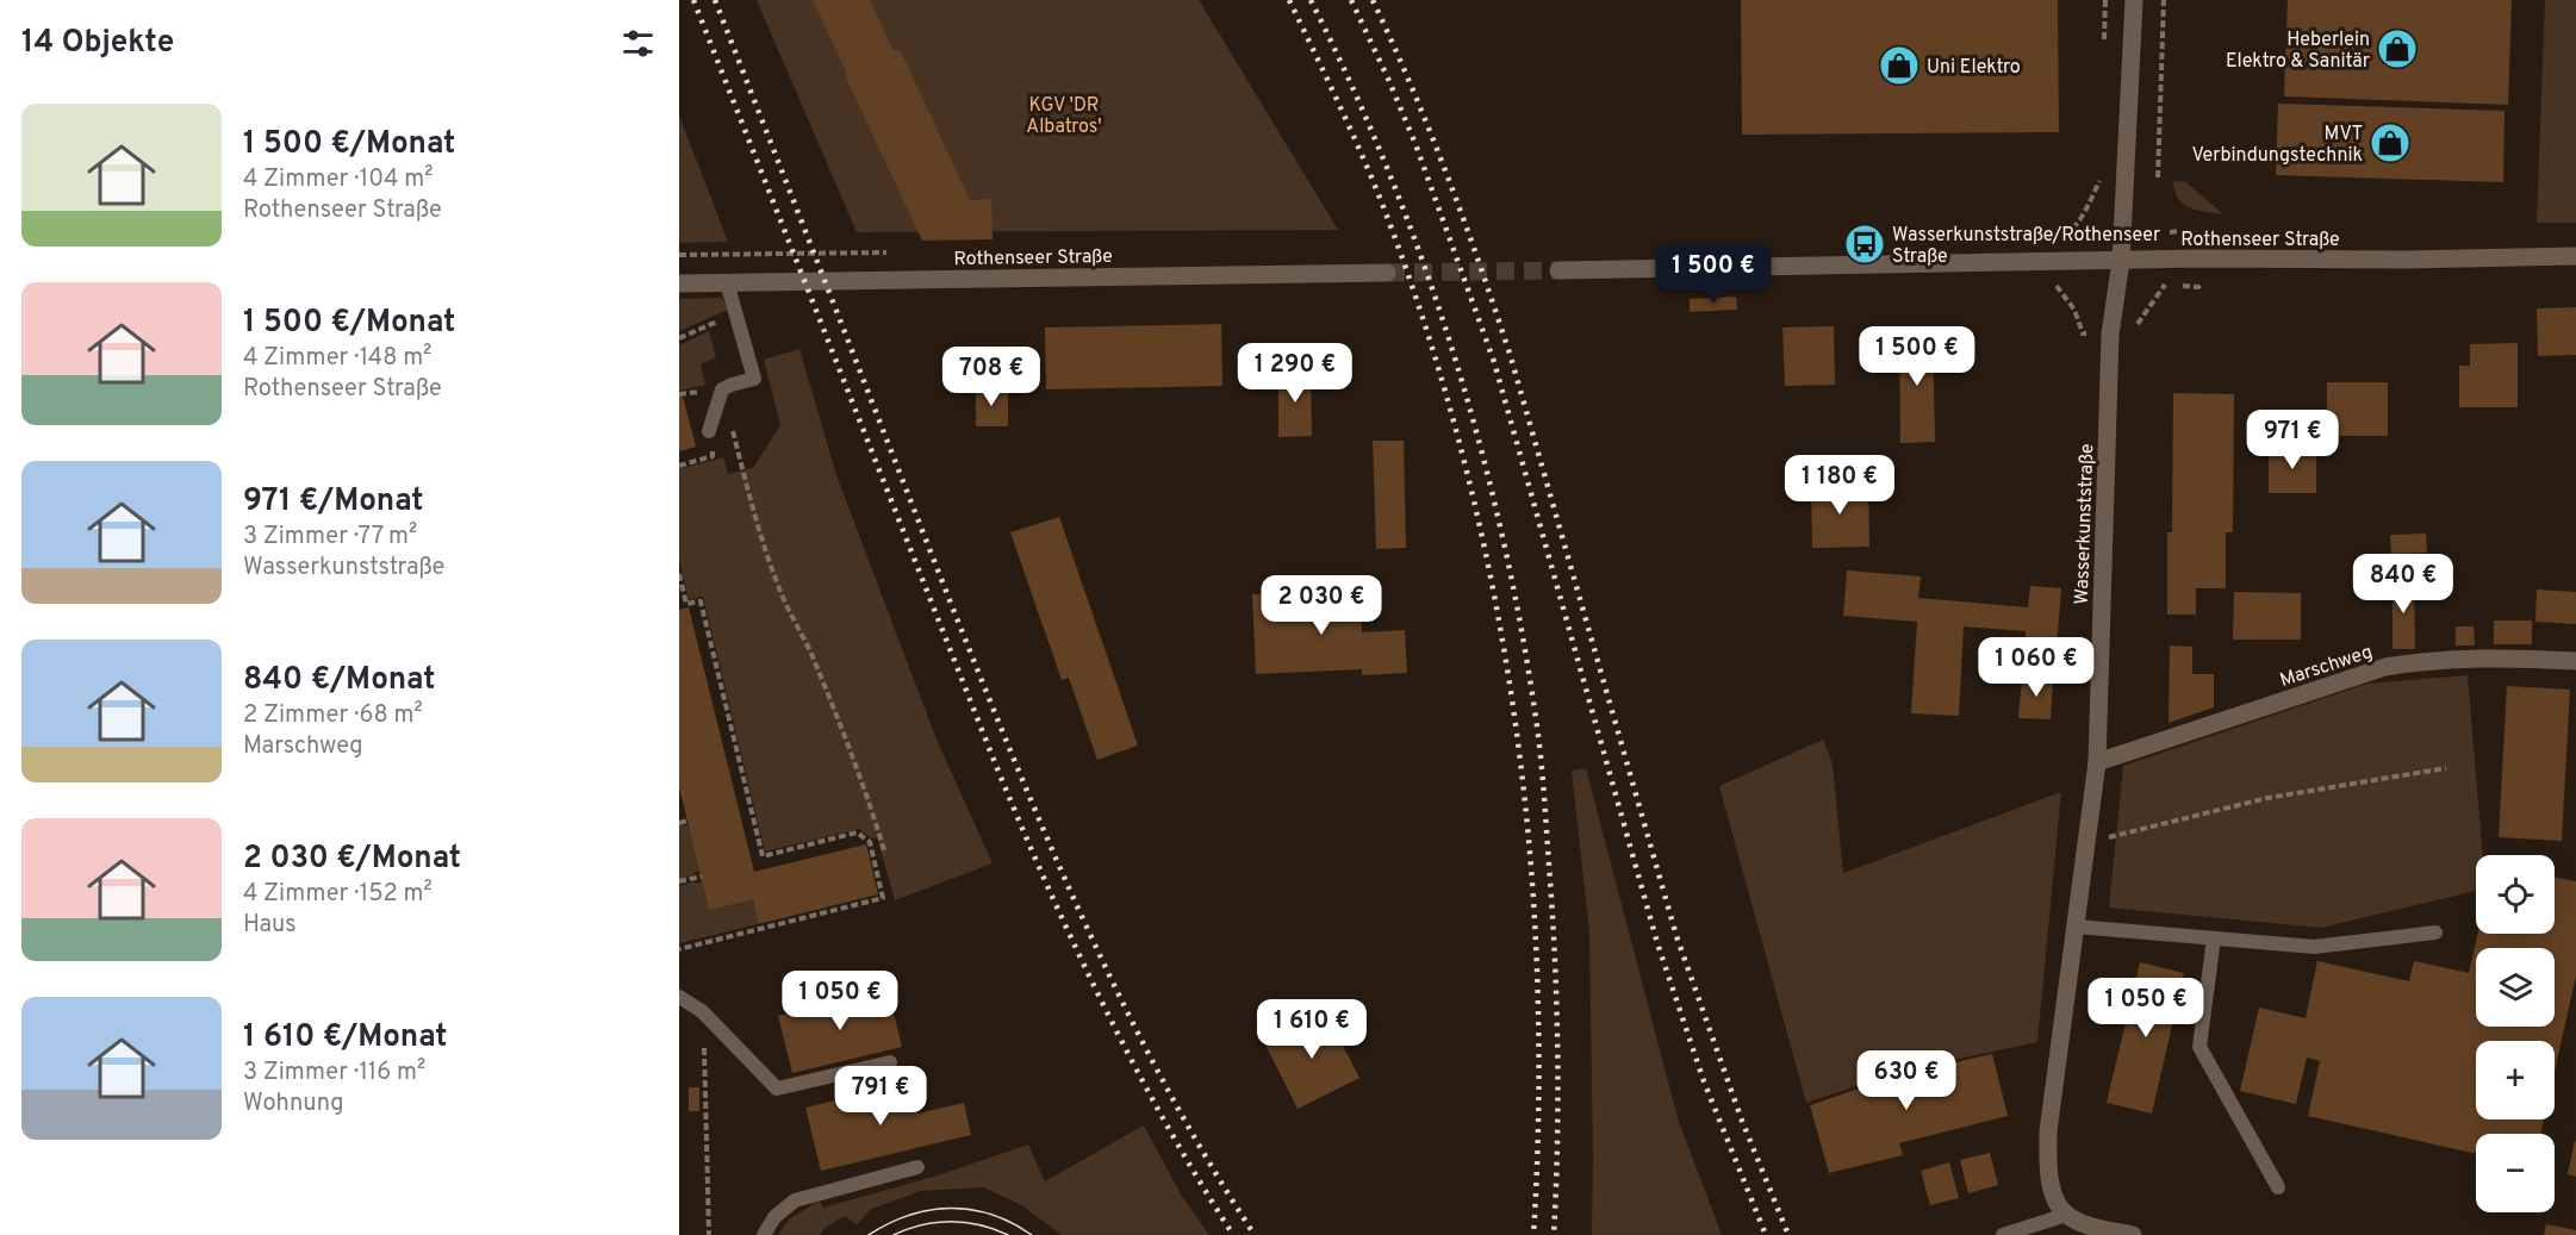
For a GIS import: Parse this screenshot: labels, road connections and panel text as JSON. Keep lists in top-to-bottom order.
{
  "streets": {
    "street": ["Rothenseer Straße", "Wasserkunststraße", "Marschweg"]
  },
  "crossings": [
    ["Rothenseer Straße", "Wasserkunststraße"],
    ["Wasserkunststraße", "Marschweg"]
  ],
  "parks": ["KGV 'DR Albatros'"],
  "places": {
    "shop": ["Heberlein Elektro & Sanitär", "Uni Elektro", "MVT Verbindungstechnik"],
    "bus stop": ["Wasserkunststraße/Rothenseer Straße"]
  },
  "page": {
    "heading": "14 Objekte",
    "list": [
      {
        "name": "1 500 €/Monat",
        "note": "4 Zimmer · 104 m² · Rothenseer Straße"
      },
      {
        "name": "1 500 €/Monat",
        "note": "4 Zimmer · 148 m² · Rothenseer Straße"
      },
      {
        "name": "971 €/Monat",
        "note": "3 Zimmer · 77 m² · Wasserkunststraße"
      },
      {
        "name": "840 €/Monat",
        "note": "2 Zimmer · 68 m² · Marschweg"
      },
      {
        "name": "2 030 €/Monat",
        "note": "4 Zimmer · 152 m² · Haus"
      },
      {
        "name": "1 610 €/Monat",
        "note": "3 Zimmer · 116 m² · Wohnung"
      }
    ],
    "price": [
      "1 500 €",
      "1 500 €",
      "1 290 €",
      "708 €",
      "971 €",
      "1 180 €",
      "840 €",
      "2 030 €",
      "1 060 €",
      "1 050 €",
      "1 050 €",
      "1 610 €",
      "630 €",
      "791 €"
    ],
    "map_buttons": ["+", "−"]
  }
}
